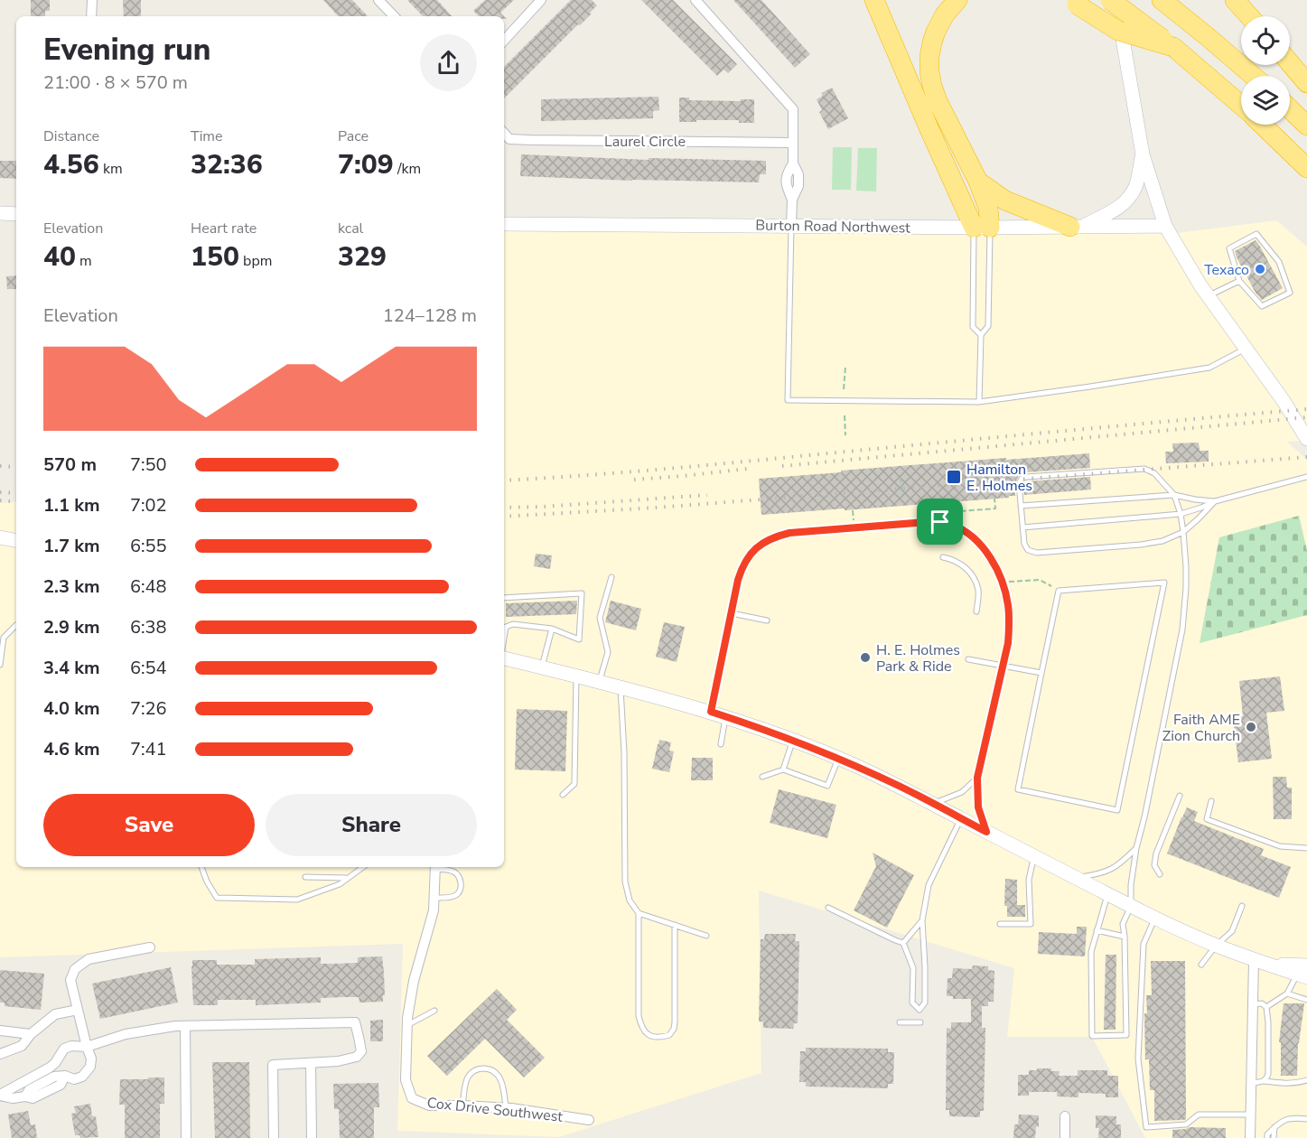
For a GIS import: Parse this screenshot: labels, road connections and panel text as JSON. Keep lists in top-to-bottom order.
{
  "streets": {
    "main road": ["Burton Road Northwest"],
    "street": ["Laurel Circle", "Cox Drive Southwest"]
  },
  "places": {
    "other": ["Texaco", "H. E. Holmes Park & Ride", "Faith AME Zion Church"],
    "transit": ["Hamilton E. Holmes"]
  },
  "page": {
    "heading": ["Evening run", "21:00 · 8 × 570 m"],
    "stats": [
      ["Distance", "4.56 km"],
      ["Time", "32:36"],
      ["Pace", "7:09 /km"],
      ["Elevation", "40 m"],
      ["Heart rate", "150 bpm"],
      ["kcal", "329"]
    ],
    "chart": ["Elevation", "124–128 m"],
    "list": [
      {
        "name": "570 m",
        "note": "7:50"
      },
      {
        "name": "1.1 km",
        "note": "7:02"
      },
      {
        "name": "1.7 km",
        "note": "6:55"
      },
      {
        "name": "2.3 km",
        "note": "6:48"
      },
      {
        "name": "2.9 km",
        "note": "6:38"
      },
      {
        "name": "3.4 km",
        "note": "6:54"
      },
      {
        "name": "4.0 km",
        "note": "7:26"
      },
      {
        "name": "4.6 km",
        "note": "7:41"
      }
    ],
    "buttons": ["Save", "Share"]
  }
}
